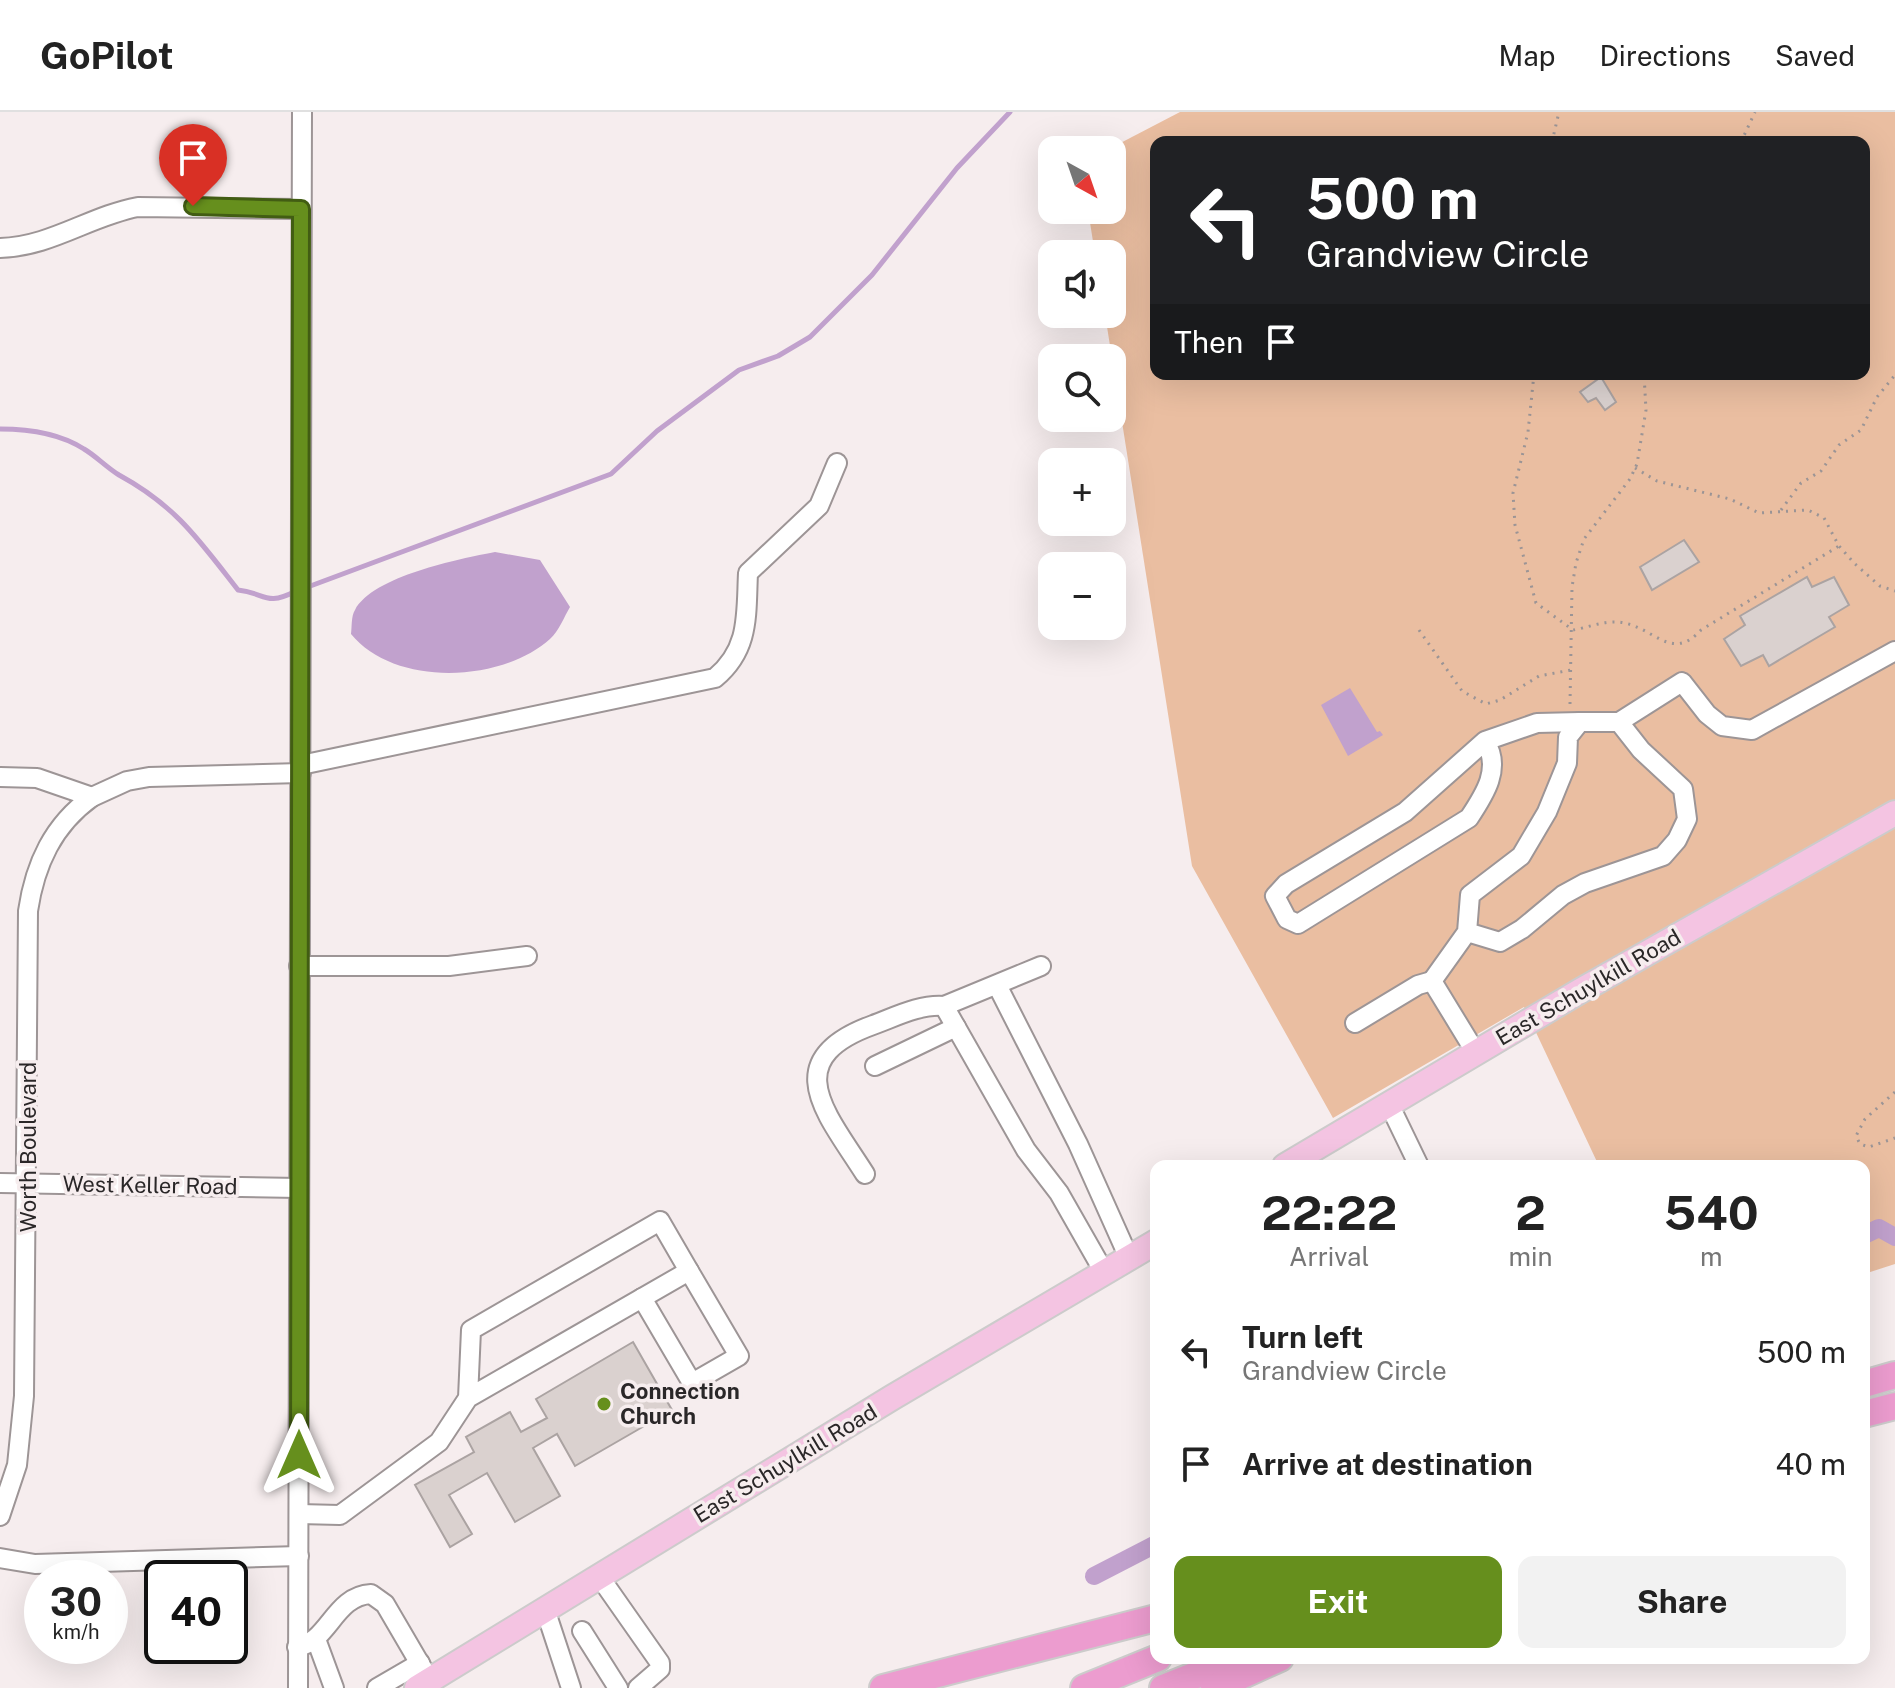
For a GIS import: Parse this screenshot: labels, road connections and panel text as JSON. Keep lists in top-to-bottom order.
{
  "streets": {
    "main road": ["East Schuylkill Road"],
    "street": ["Worth Boulevard", "West Keller Road"]
  },
  "crossings": [
    ["Worth Boulevard", "West Keller Road"]
  ],
  "places": ["Connection Church"],
  "north": "bottom right",
  "page": {
    "header": "GoPilot",
    "nav": ["Map", "Directions", "Saved"],
    "map_buttons": ["+", "−"],
    "turn": ["500 m", "Grandview Circle"],
    "then": "Then",
    "eta": [
      "22:22",
      "Arrival",
      "2",
      "min",
      "540",
      "m"
    ],
    "list": [
      {
        "name": "Turn left",
        "note": "Grandview Circle",
        "value": "500 m"
      },
      {
        "name": "Arrive at destination",
        "value": "40 m"
      }
    ],
    "buttons": ["Exit", "Share"],
    "speed": "30 km/h",
    "limit": "40"
  }
}
